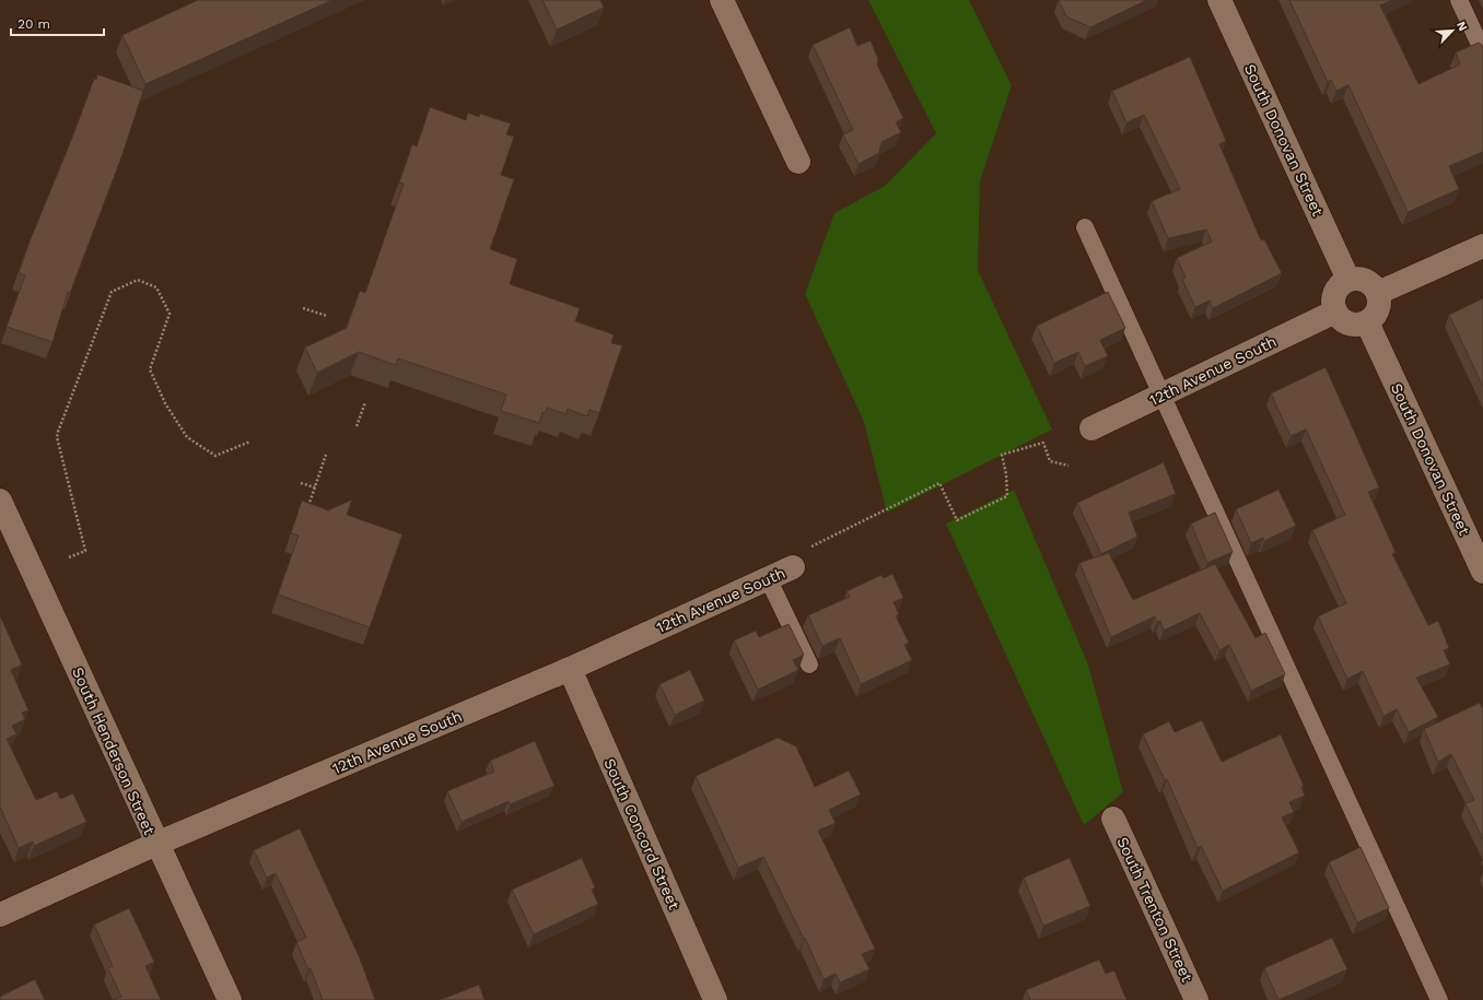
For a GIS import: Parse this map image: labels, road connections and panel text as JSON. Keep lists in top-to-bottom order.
{
  "streets": {
    "street": [
      "South Donovan Street",
      "12th Avenue South",
      "South Henderson Street",
      "South Concord Street",
      "South Trenton Street"
    ]
  },
  "crossings": [
    ["South Donovan Street", "12th Avenue South"],
    ["12th Avenue South", "South Henderson Street"],
    ["12th Avenue South", "South Concord Street"]
  ],
  "scale_bar": "20 m",
  "north": "top right"
}
